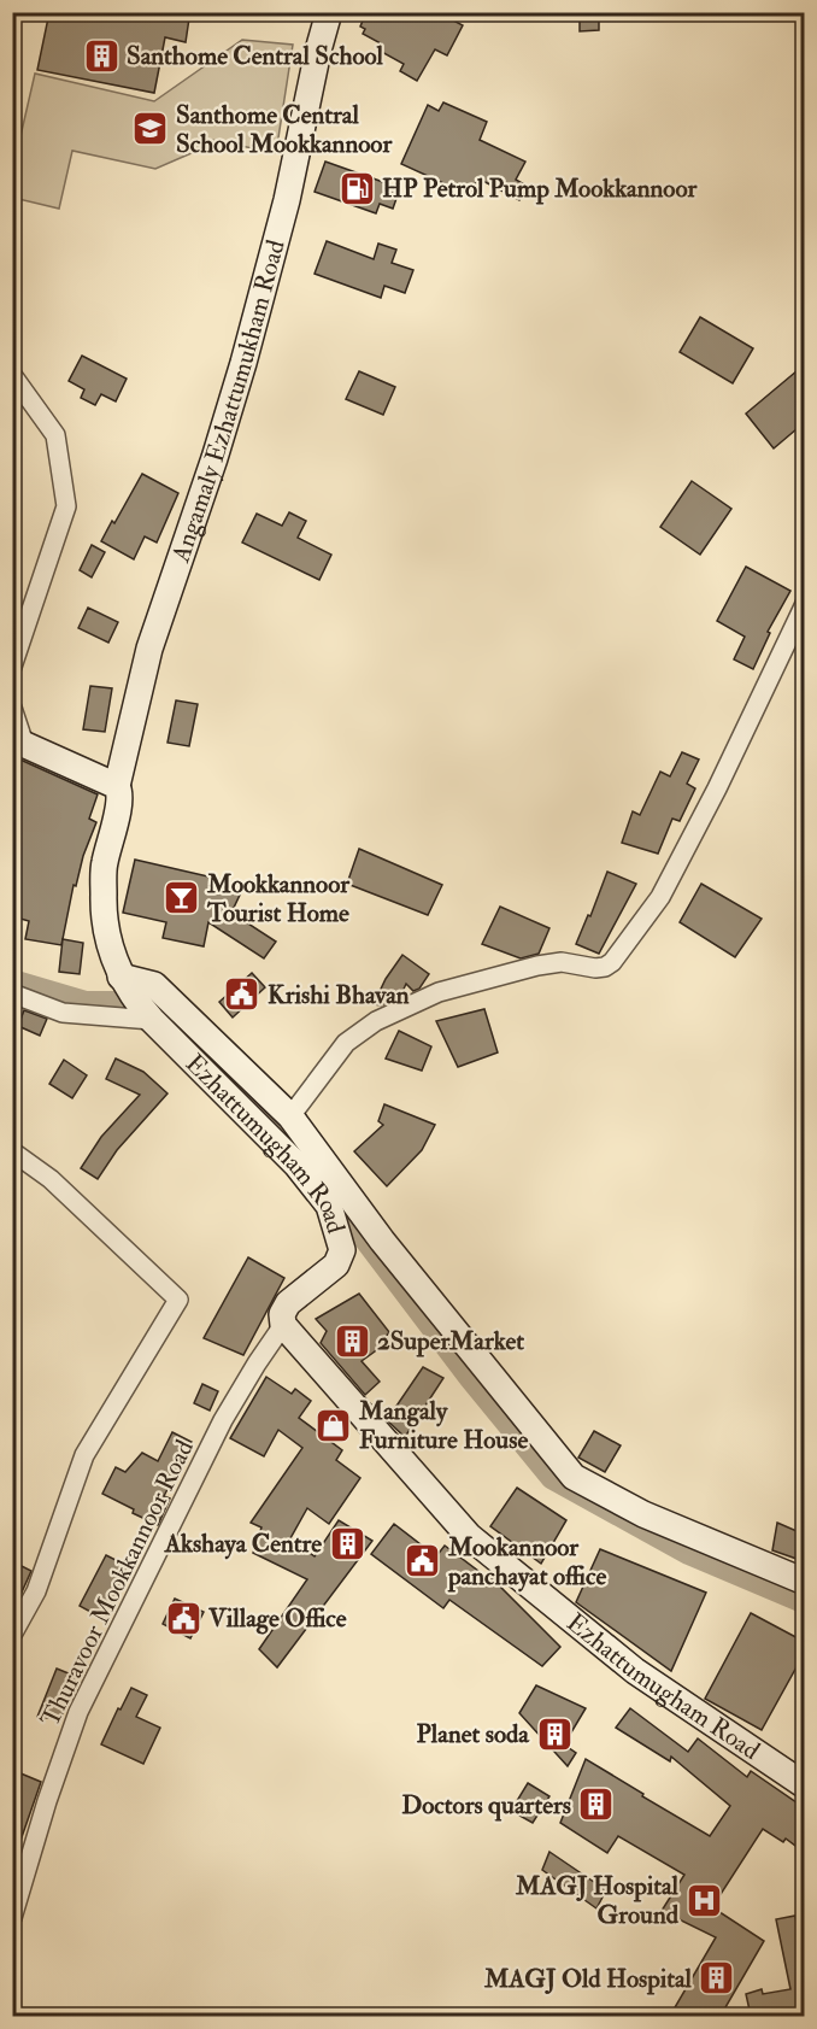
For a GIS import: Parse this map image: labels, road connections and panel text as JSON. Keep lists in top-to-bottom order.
{
  "streets": {
    "street": ["Angamaly Ezhattumukham Road", "Ezhattumugham Road", "Thuravoor Mookkannoor Road"]
  },
  "crossings": [
    ["Angamaly Ezhattumukham Road", "Ezhattumugham Road"],
    ["Ezhattumugham Road", "Thuravoor Mookkannoor Road"]
  ],
  "places": {
    "building": [
      "Santhome Central School",
      "2SuperMarket",
      "Akshaya Centre",
      "Planet soda",
      "Doctors quarters",
      "MAGJ Old Hospital"
    ],
    "school or university": ["Santhome Central School Mookkannoor"],
    "fuel station": ["HP Petrol Pump Mookkannoor"],
    "bar": ["Mookkannoor Tourist Home"],
    "public building": ["Krishi Bhavan", "Mookannoor panchayat office", "Village Office"],
    "shop": ["Mangaly Furniture House"],
    "hospital": ["MAGJ Hospital Ground"]
  }
}
